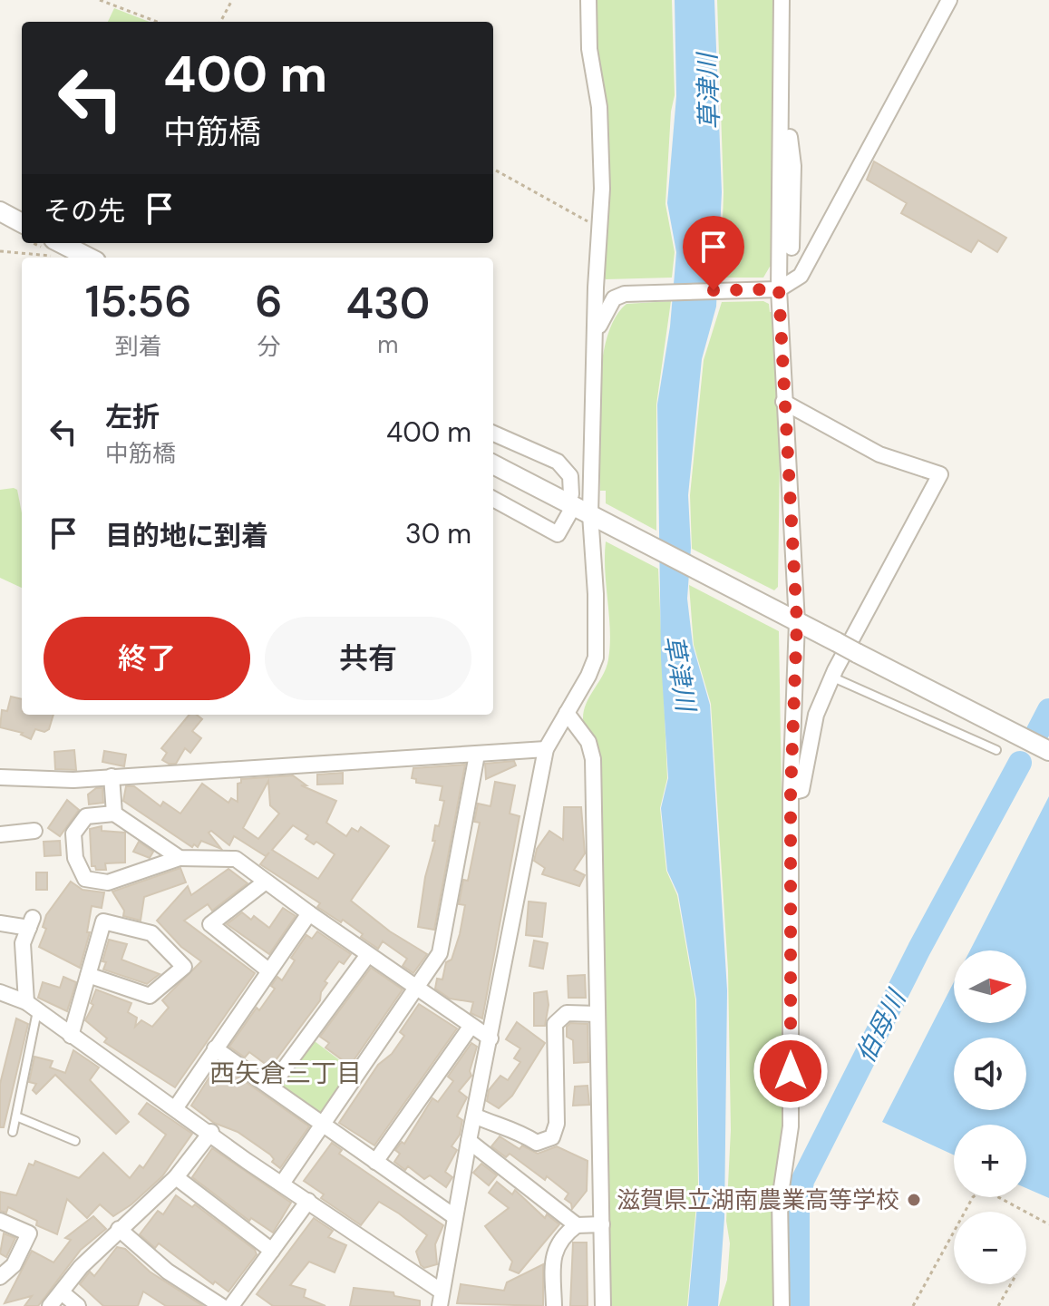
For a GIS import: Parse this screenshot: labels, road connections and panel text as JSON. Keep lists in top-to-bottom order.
{
  "districts": ["西矢倉三丁目"],
  "water": ["草津川", "伯母川"],
  "places": ["滋賀県立湖南農業高等学校"],
  "north": "right",
  "page": {
    "turn": ["400 m", "中筋橋"],
    "then": "その先",
    "eta": [
      "15:56",
      "到着",
      "6",
      "分",
      "430",
      "m"
    ],
    "list": [
      {
        "name": "左折",
        "note": "中筋橋",
        "value": "400 m"
      },
      {
        "name": "目的地に到着",
        "value": "30 m"
      }
    ],
    "buttons": ["終了", "共有"],
    "map_buttons": ["+", "−"]
  }
}
